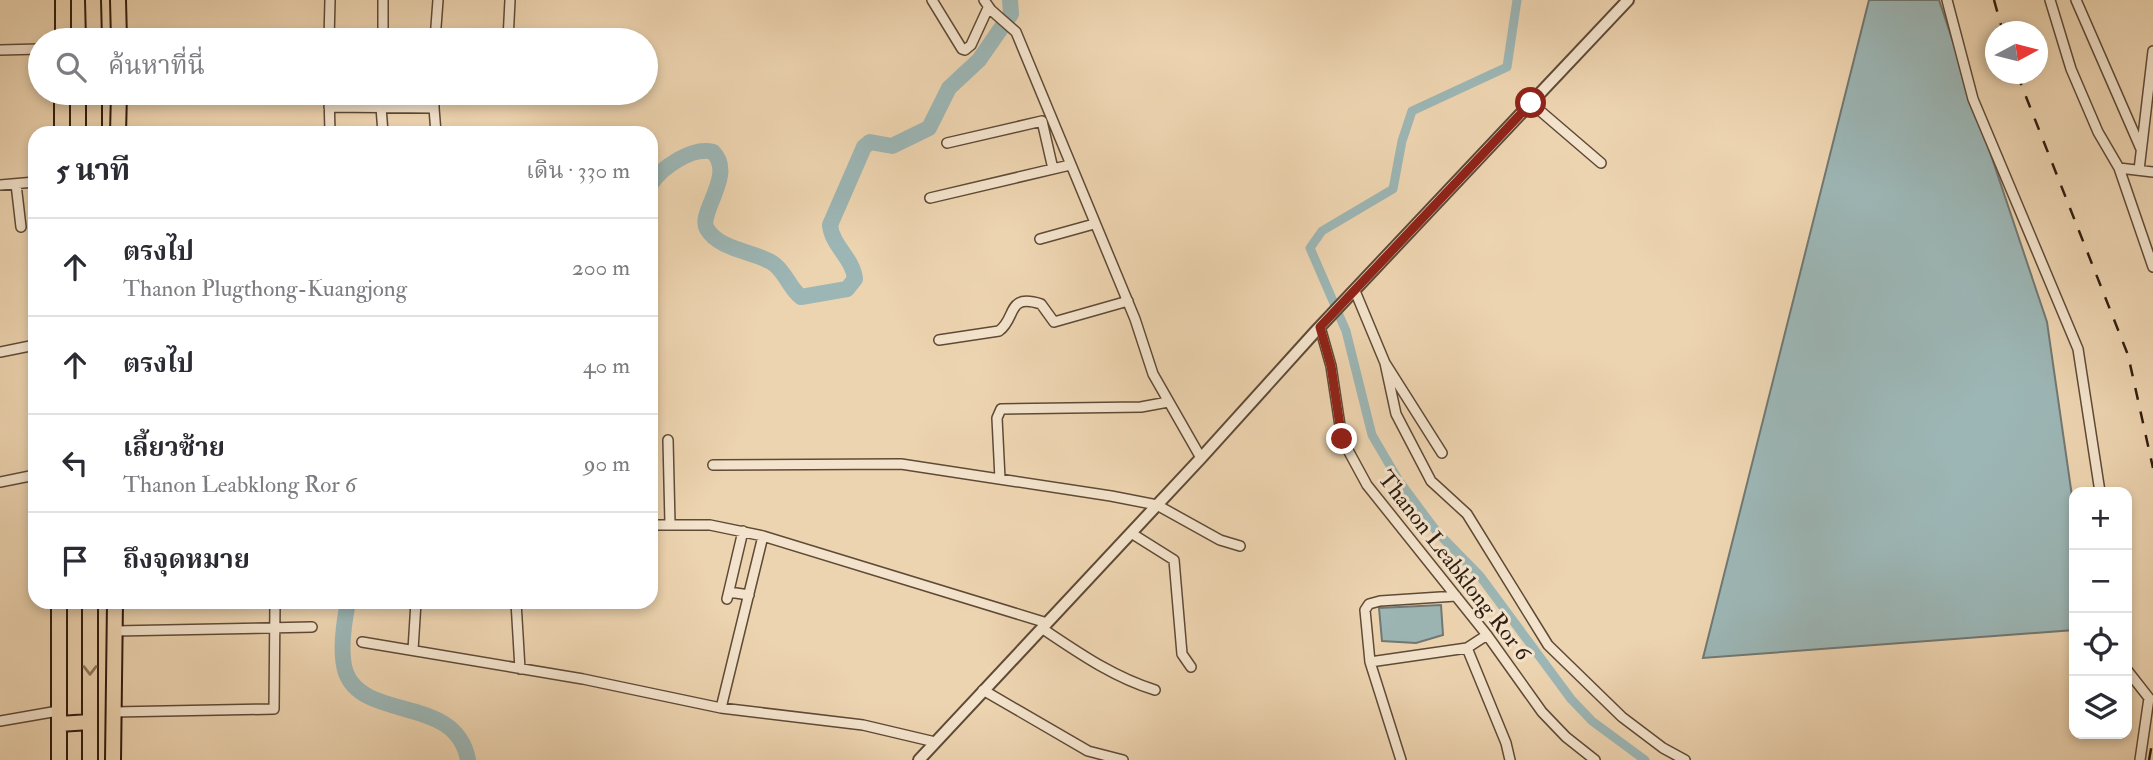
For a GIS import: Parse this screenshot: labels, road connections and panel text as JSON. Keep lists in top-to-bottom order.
{
  "streets": {
    "street": ["Thanon Leabklong Ror 6"]
  },
  "north": "right",
  "page": {
    "search": "ค้นหาที่นี่",
    "heading": ["5 นาที", "เดิน · 330 m"],
    "list": [
      ["ตรงไป", "Thanon Plugthong-Kuangjong", "200 m"],
      ["ตรงไป", "40 m"],
      ["เลี้ยวซ้าย", "Thanon Leabklong Ror 6", "90 m"],
      "ถึงจุดหมาย"
    ],
    "map_buttons": ["+", "−"]
  }
}
